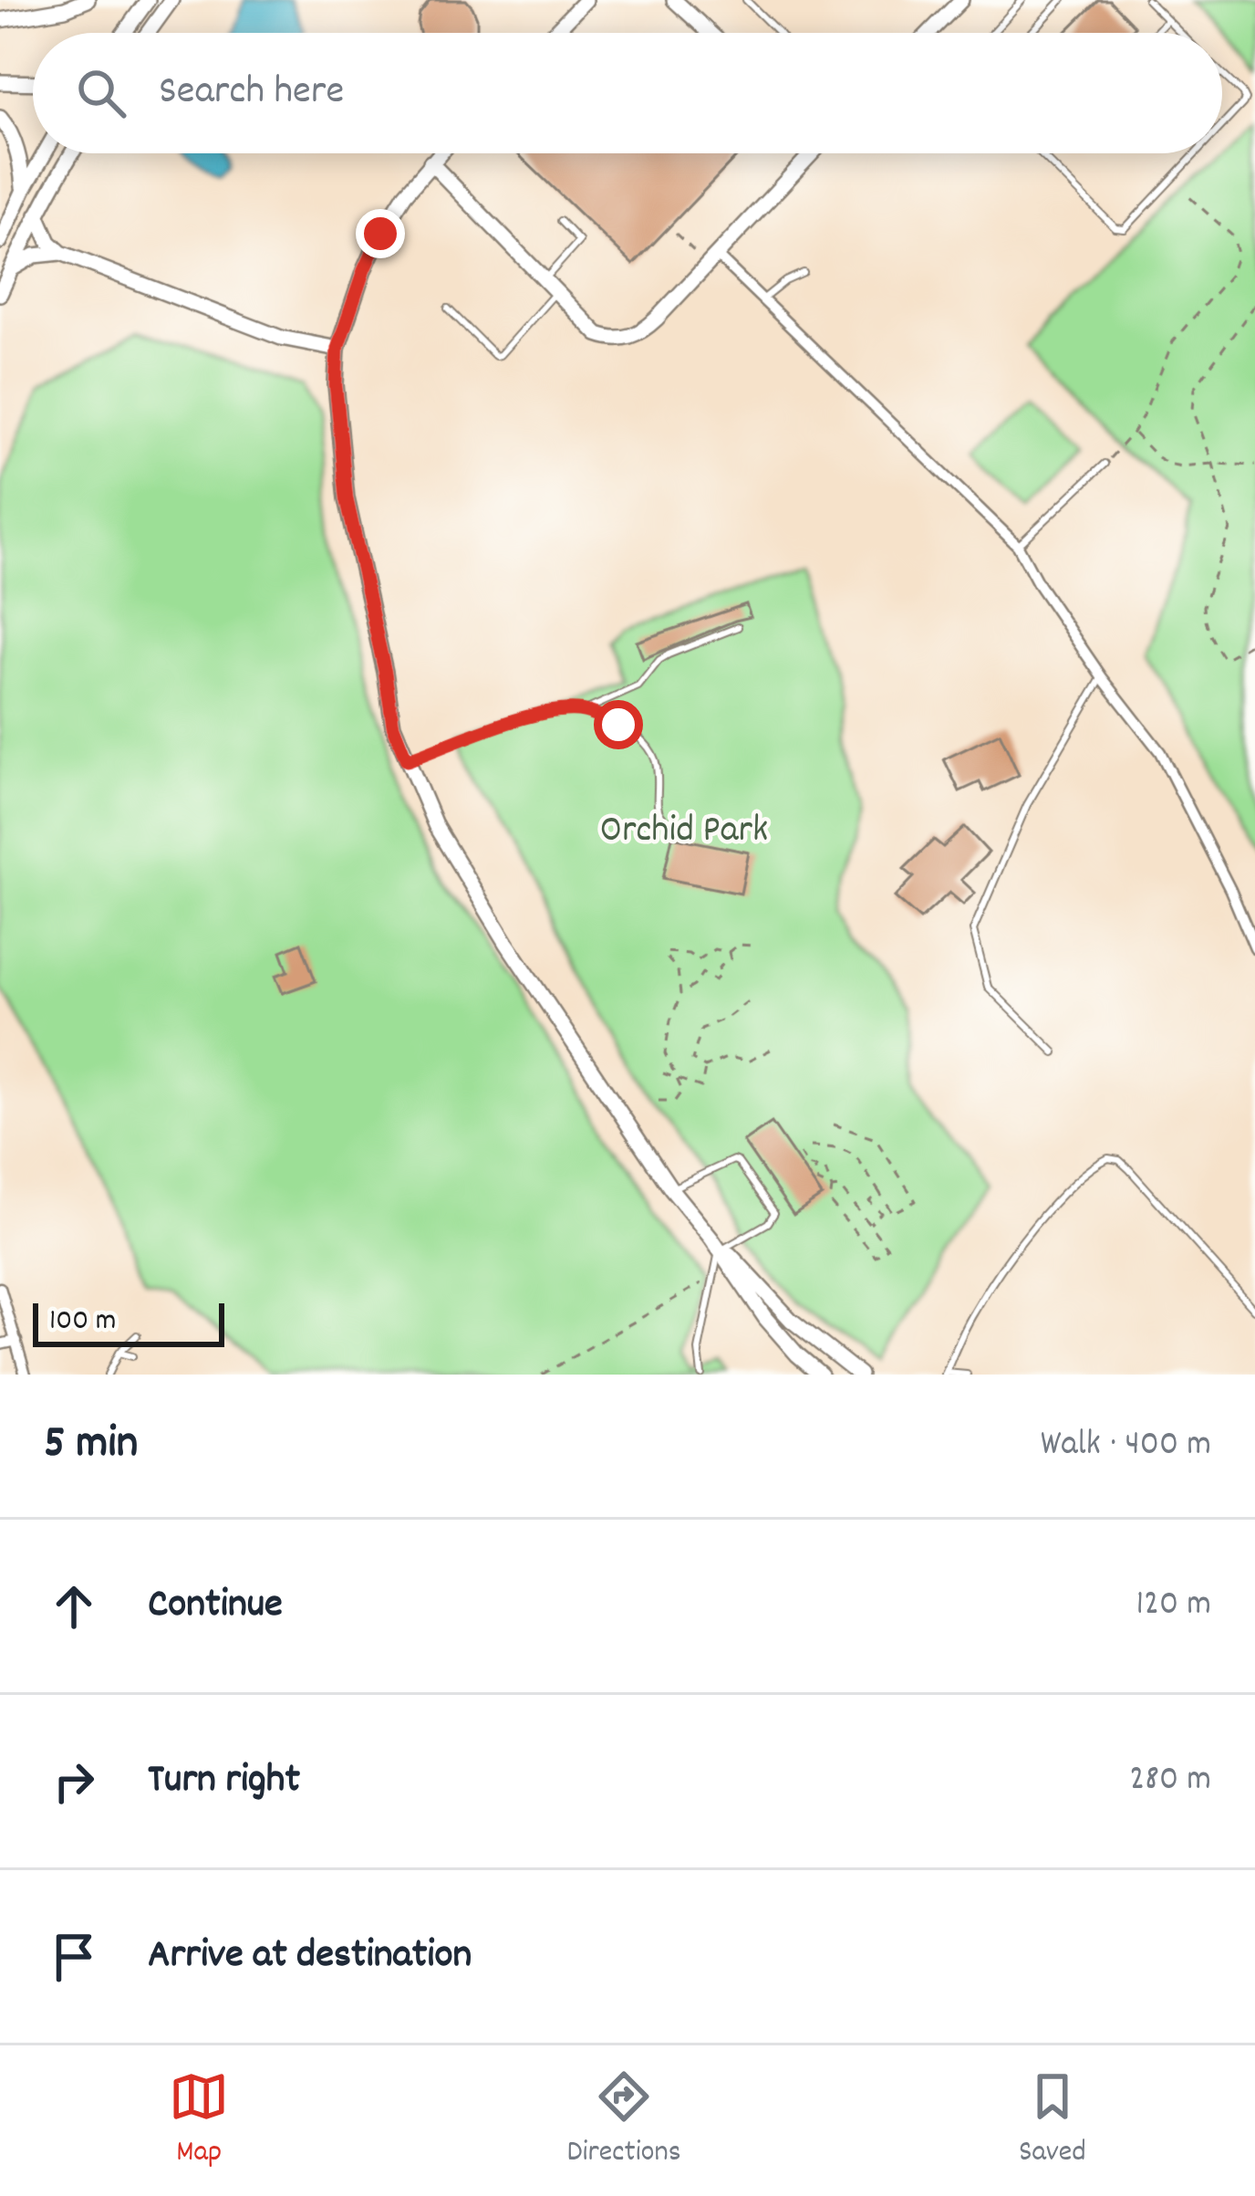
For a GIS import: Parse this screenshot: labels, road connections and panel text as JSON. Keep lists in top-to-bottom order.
{
  "parks": ["Orchid Park"],
  "scale_bar": "100 m",
  "page": {
    "search": "Search here",
    "scale": "100 m",
    "heading": ["5 min", "Walk · 400 m"],
    "list": [
      ["Continue", "120 m"],
      ["Turn right", "280 m"],
      "Arrive at destination"
    ],
    "nav": ["Map", "Directions", "Saved"]
  }
}
